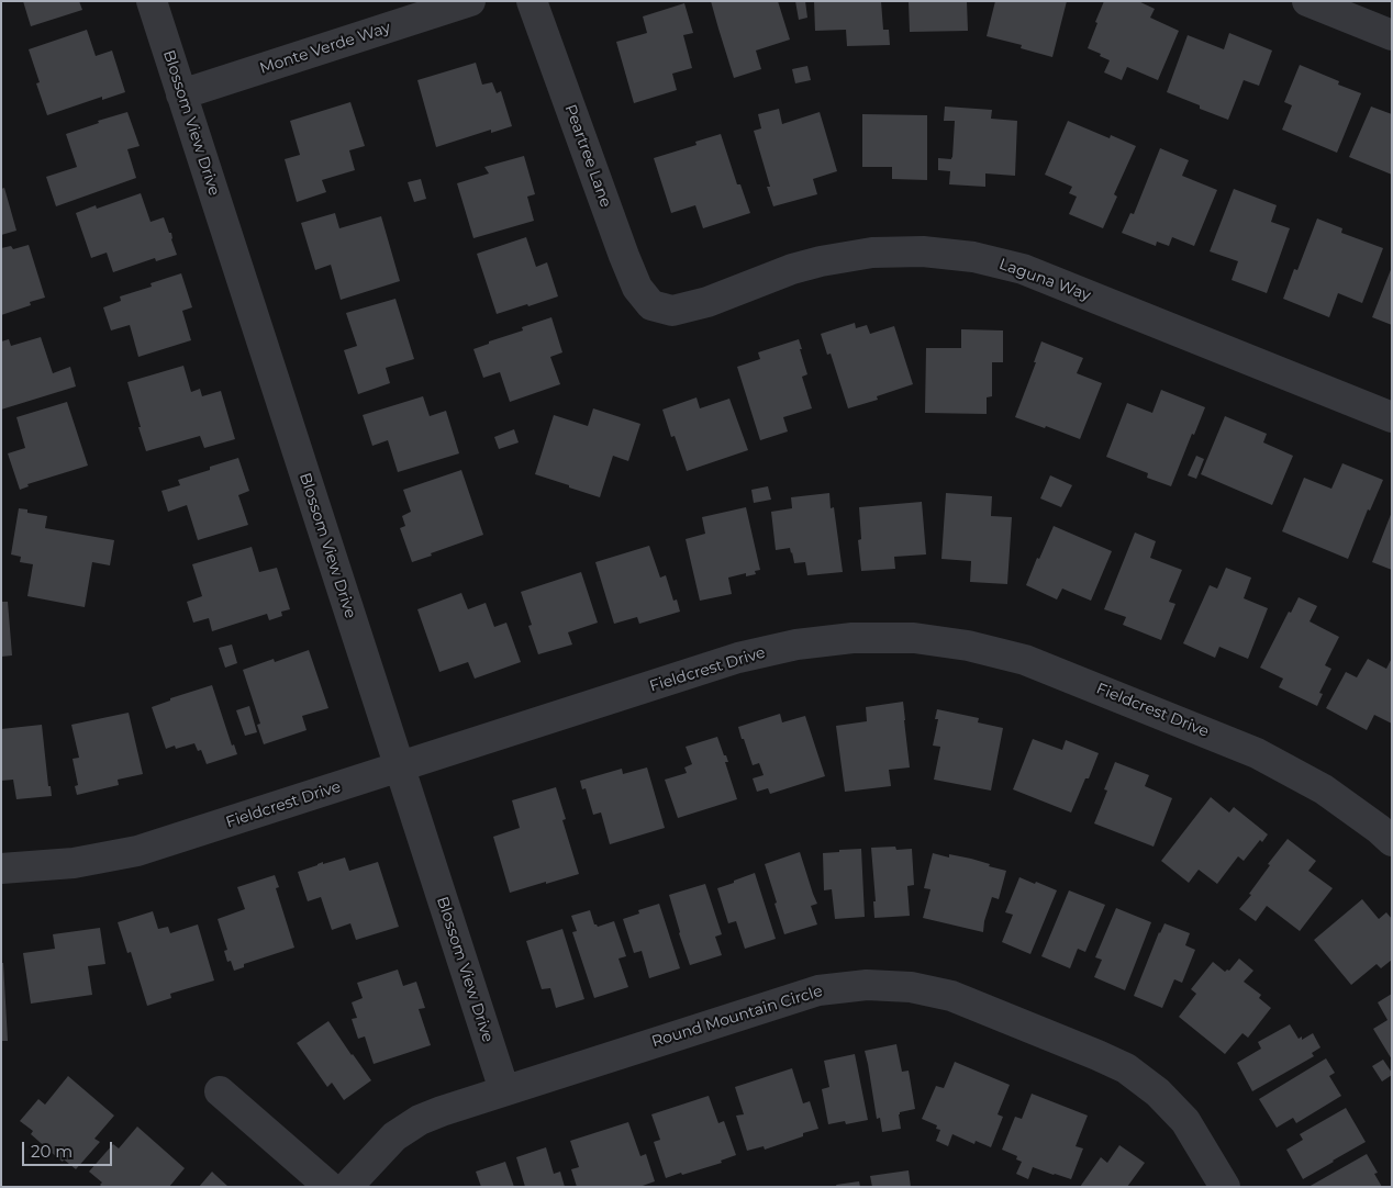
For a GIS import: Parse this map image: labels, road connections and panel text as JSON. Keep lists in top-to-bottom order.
{
  "streets": {
    "street": [
      "Monte Verde Way",
      "Blossom View Drive",
      "Peartree Lane",
      "Laguna Way",
      "Fieldcrest Drive",
      "Round Mountain Circle"
    ]
  },
  "crossings": [
    ["Monte Verde Way", "Blossom View Drive"],
    ["Blossom View Drive", "Fieldcrest Drive"],
    ["Blossom View Drive", "Round Mountain Circle"],
    ["Peartree Lane", "Laguna Way"]
  ],
  "scale_bar": "20 m"
}
